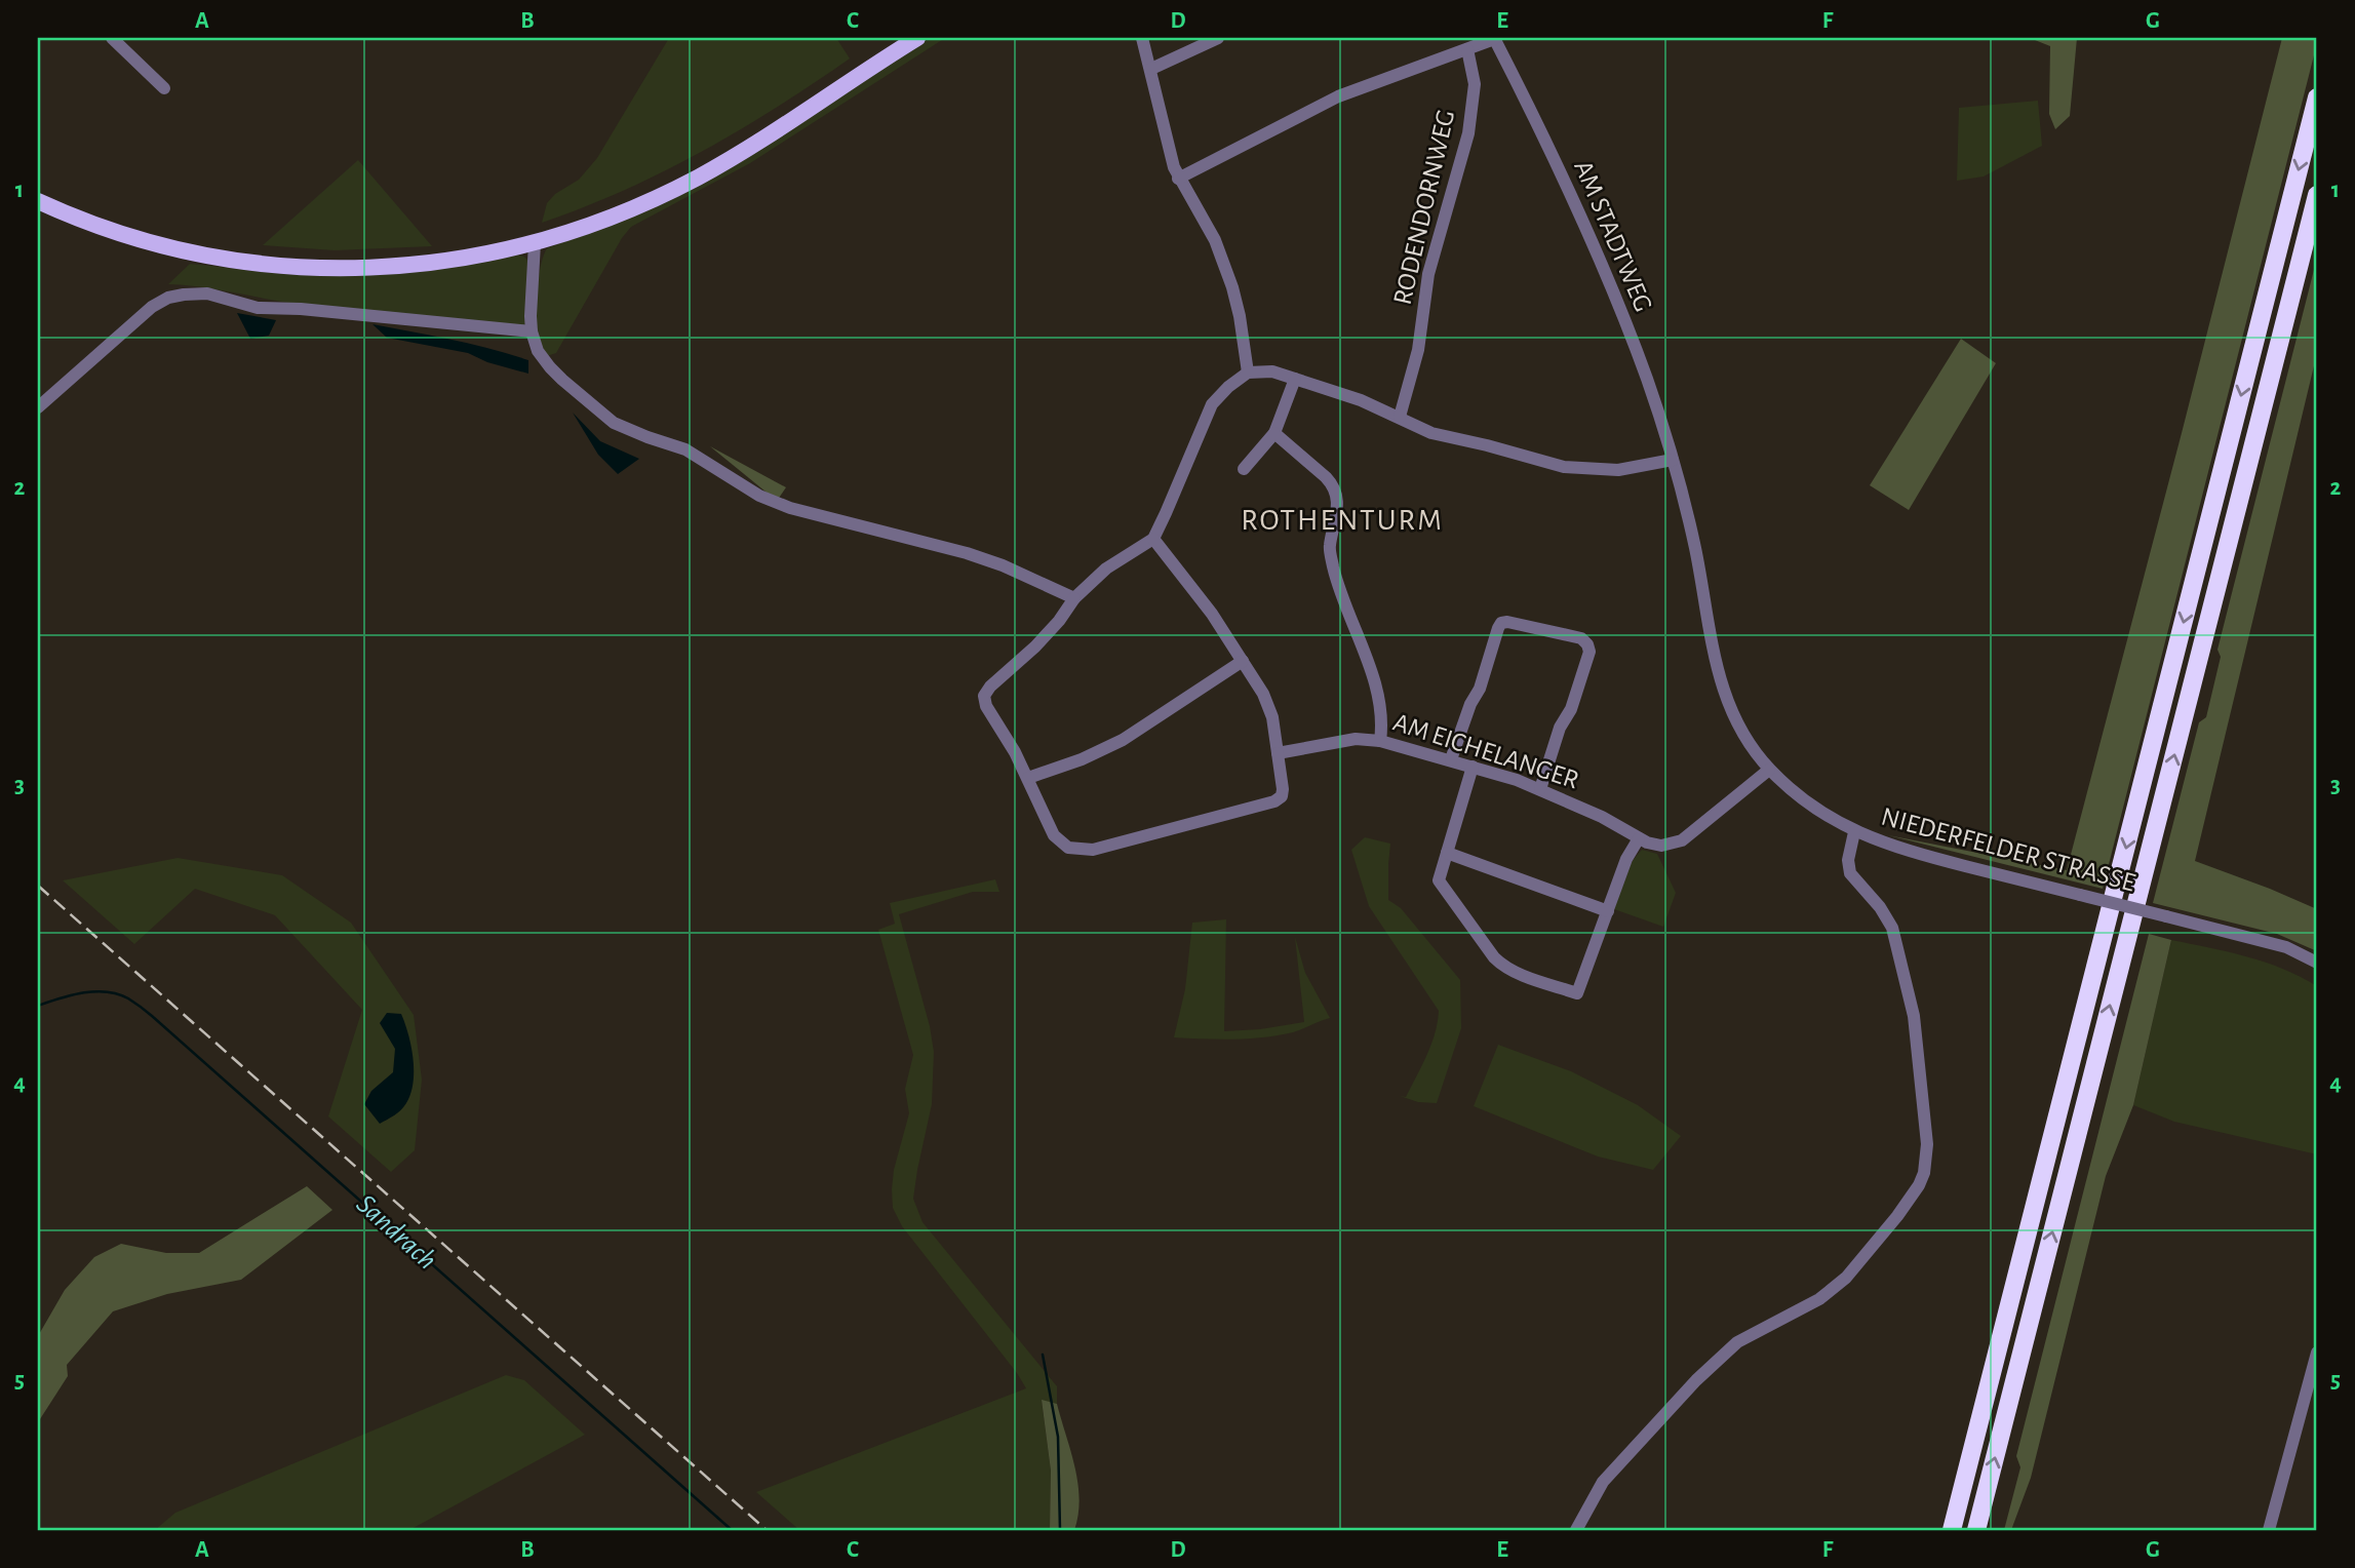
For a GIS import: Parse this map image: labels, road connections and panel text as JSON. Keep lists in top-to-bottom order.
{
  "streets": {
    "street": [
      "RODENDORNWEG",
      "AM STADTWEG",
      "AM EICHELANGER",
      "NIEDERFELDER STRASSE"
    ]
  },
  "crossings": [
    ["AM STADTWEG", "NIEDERFELDER STRASSE"],
    ["AM EICHELANGER", "NIEDERFELDER STRASSE"]
  ],
  "districts": ["ROTHENTURM"],
  "water": ["Sandrach"],
  "grid": {
    "columns": [
      "A",
      "B",
      "C",
      "D",
      "E",
      "F",
      "G"
    ],
    "rows": [
      "1",
      "2",
      "3",
      "4",
      "5"
    ]
  }
}
